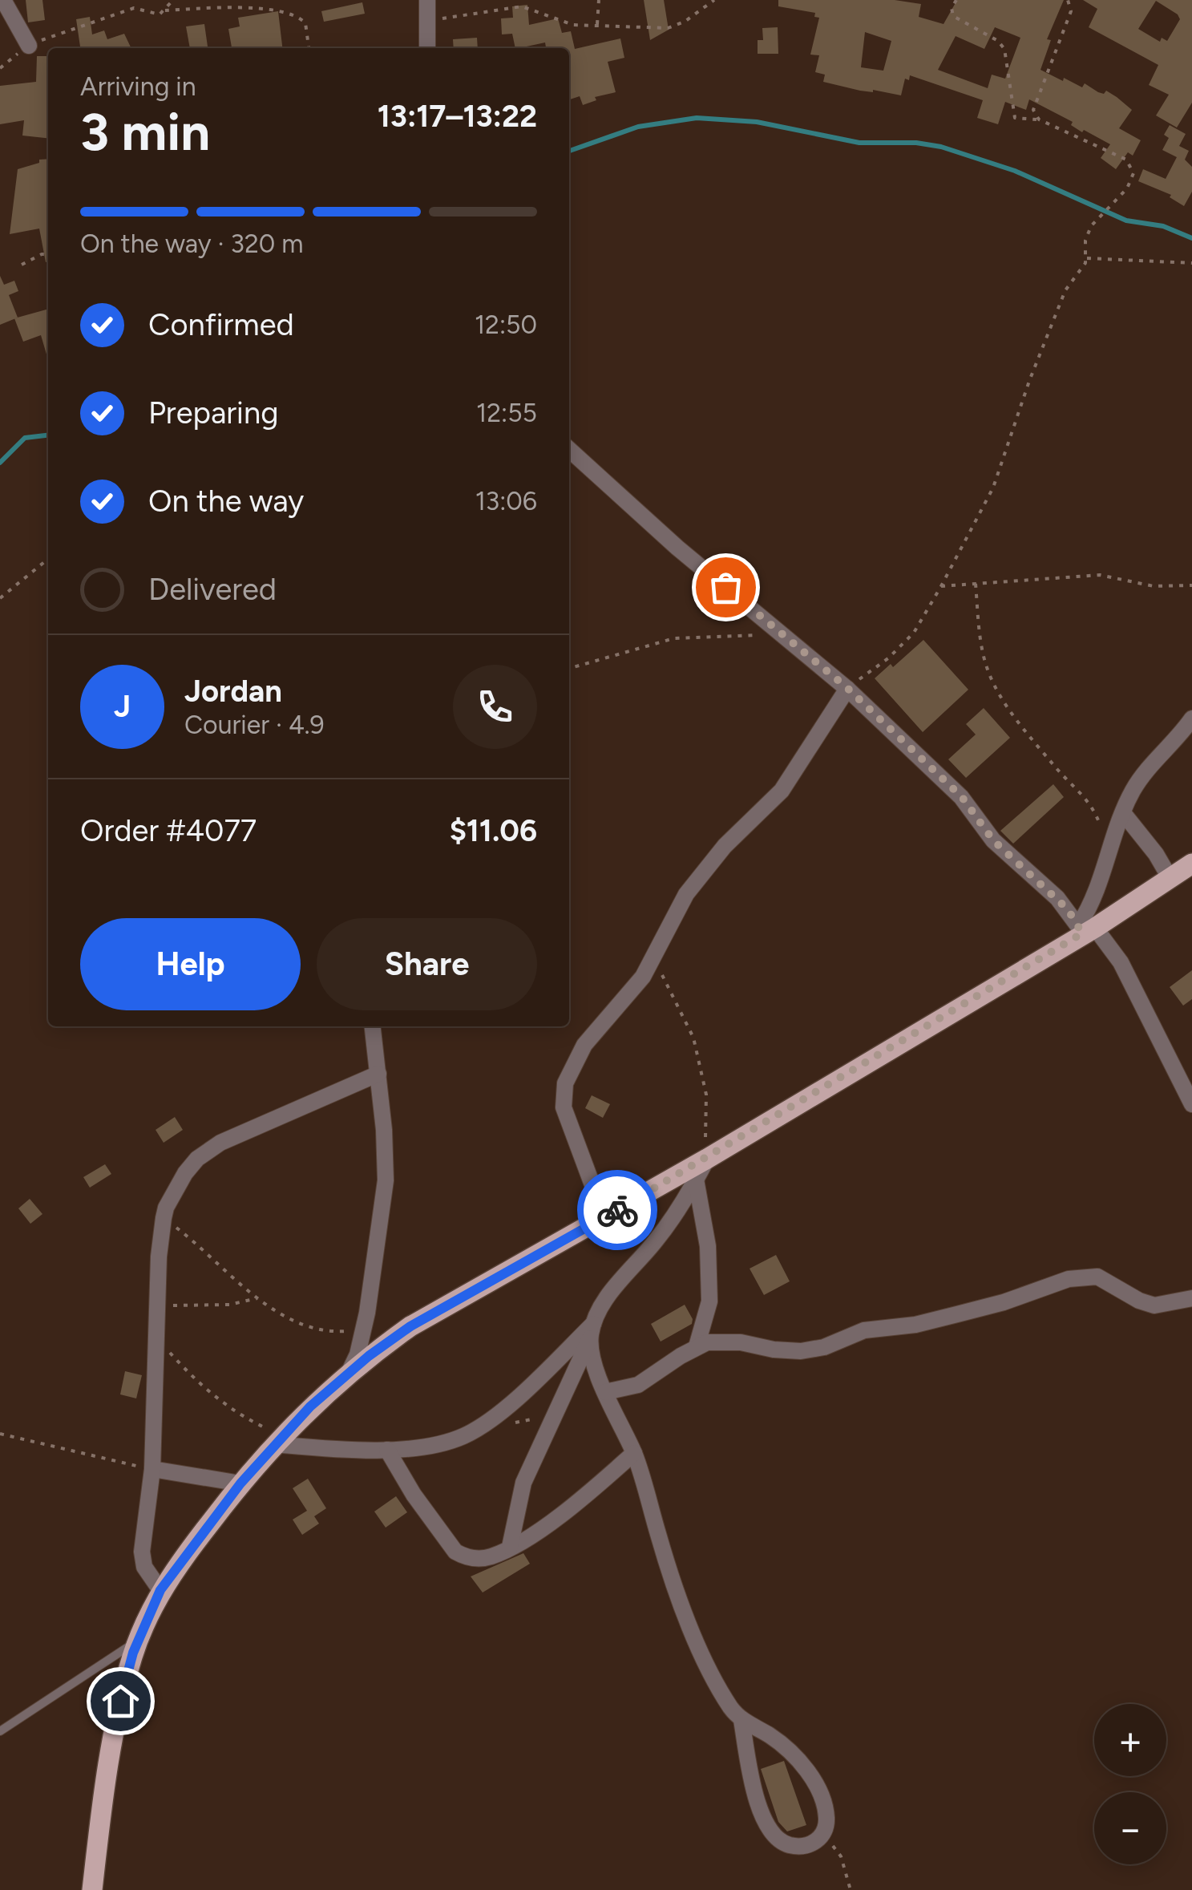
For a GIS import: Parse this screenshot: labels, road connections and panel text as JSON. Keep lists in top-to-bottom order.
{
  "page": {
    "heading": ["3 min", "Arriving in", "13:17–13:22"],
    "panel": [
      "Jordan",
      "Courier · 4.9",
      "Order #4077",
      "$11.06"
    ],
    "bar": "On the way · 320 m",
    "list": [
      ["Confirmed", "12:50"],
      ["Preparing", "12:55"],
      ["On the way", "13:06"],
      "Delivered"
    ],
    "round": "J",
    "buttons": ["Help", "Share"],
    "map_buttons": ["+", "−"]
  }
}
